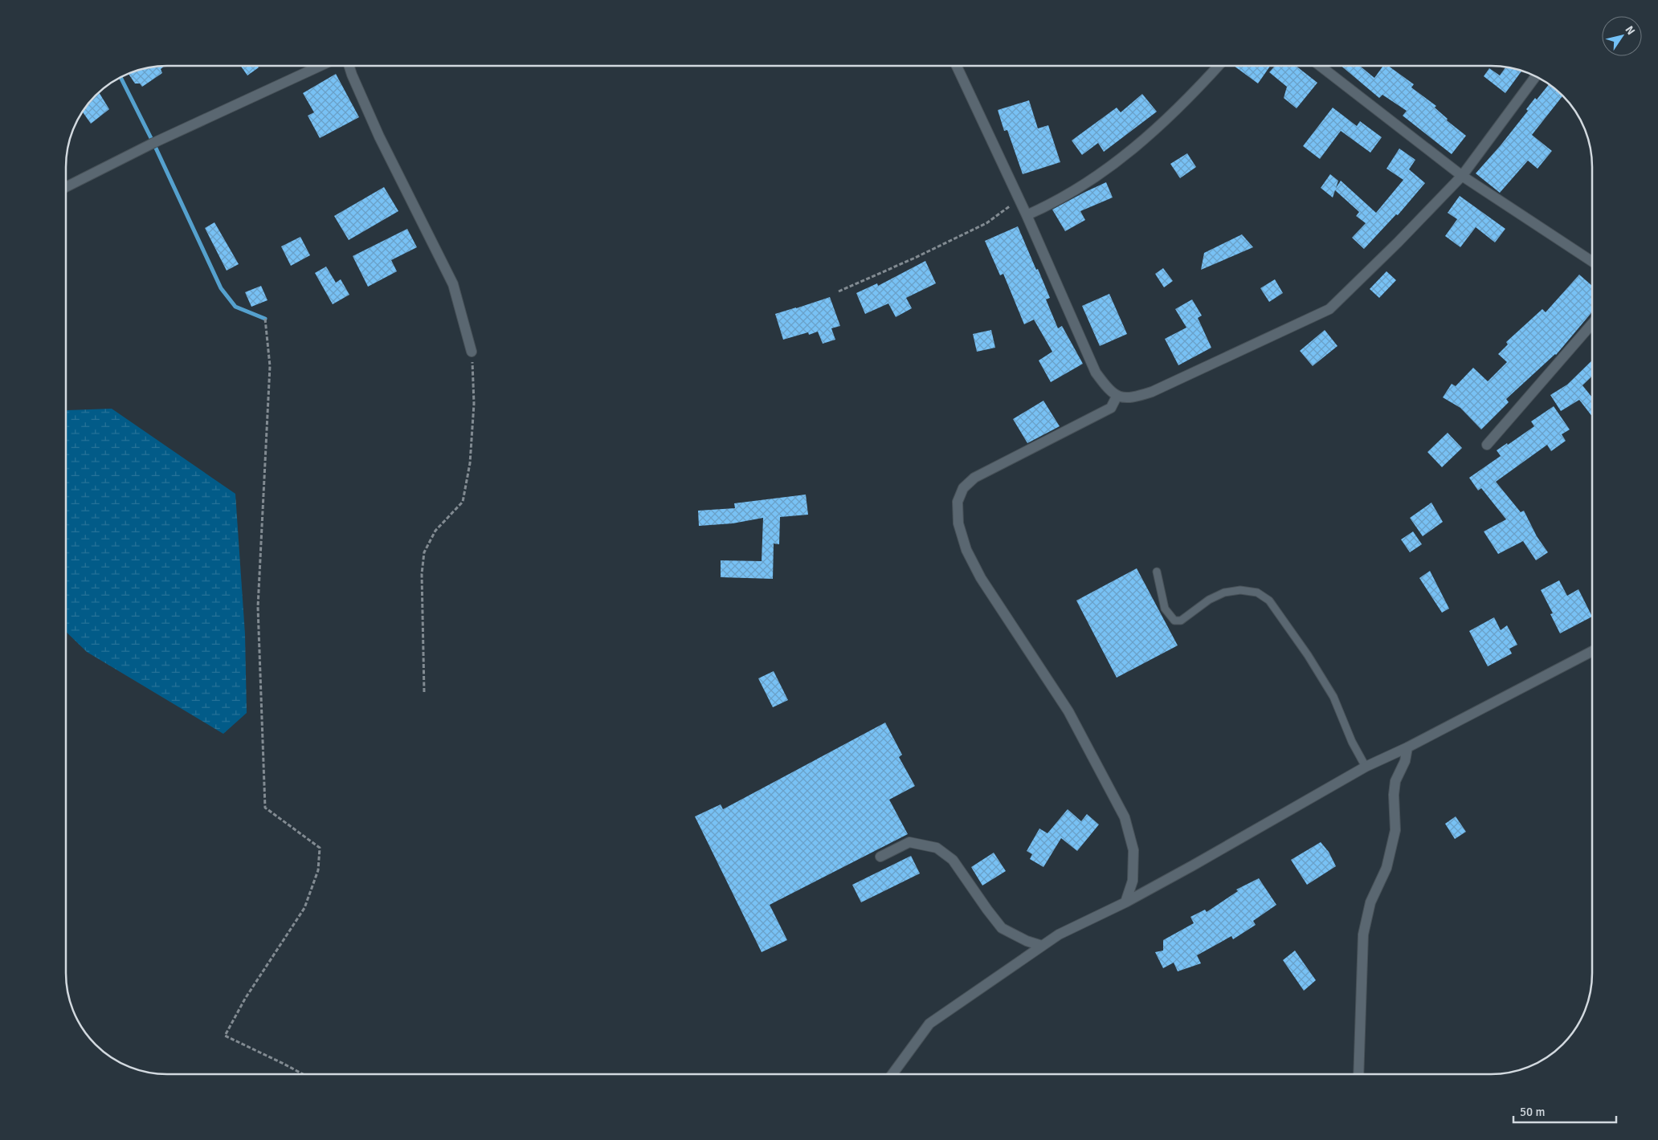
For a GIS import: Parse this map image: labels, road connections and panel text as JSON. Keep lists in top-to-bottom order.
{
  "scale_bar": "50 m",
  "north": "top right"
}
